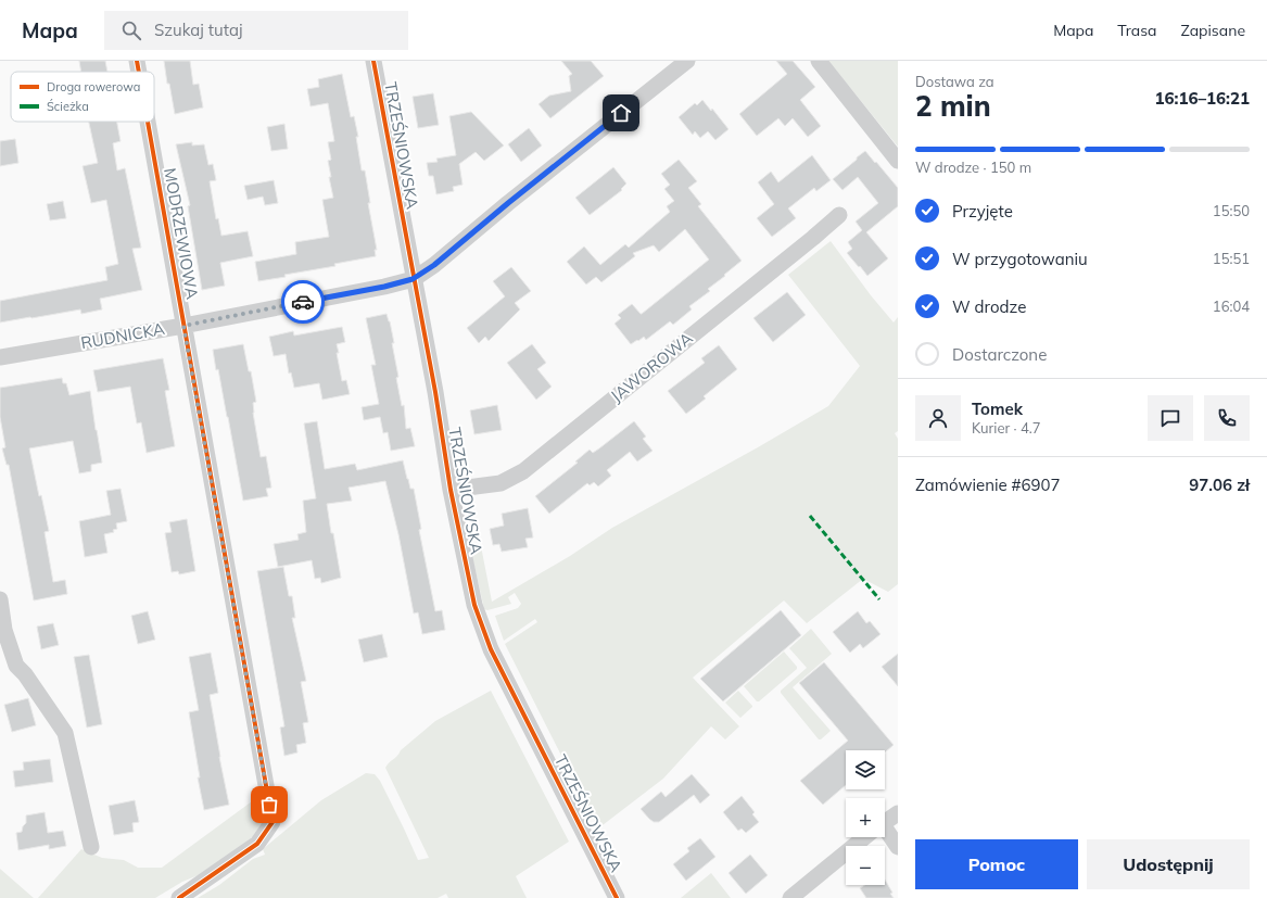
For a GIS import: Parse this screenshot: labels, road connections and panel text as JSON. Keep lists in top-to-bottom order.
{
  "streets": {
    "street": [
      "TRZEŚNIOWSKA",
      "MODRZEWIOWA",
      "RUDNICKA",
      "JAWOROWA"
    ]
  },
  "crossings": [
    ["TRZEŚNIOWSKA", "RUDNICKA"],
    ["TRZEŚNIOWSKA", "JAWOROWA"],
    ["MODRZEWIOWA", "RUDNICKA"]
  ],
  "legend": ["Droga rowerowa", "Ścieżka"],
  "page": {
    "header": "Mapa",
    "search": "Szukaj tutaj",
    "nav": ["Mapa", "Trasa", "Zapisane"],
    "heading": ["2 min", "Dostawa za", "16:16–16:21"],
    "panel": [
      "Tomek",
      "Kurier · 4.7",
      "Zamówienie #6907",
      "97.06 zł"
    ],
    "bar": "W drodze · 150 m",
    "list": [
      ["Przyjęte", "15:50"],
      ["W przygotowaniu", "15:51"],
      ["W drodze", "16:04"],
      "Dostarczone"
    ],
    "map_buttons": ["+", "−"],
    "buttons": ["Pomoc", "Udostępnij"]
  }
}
